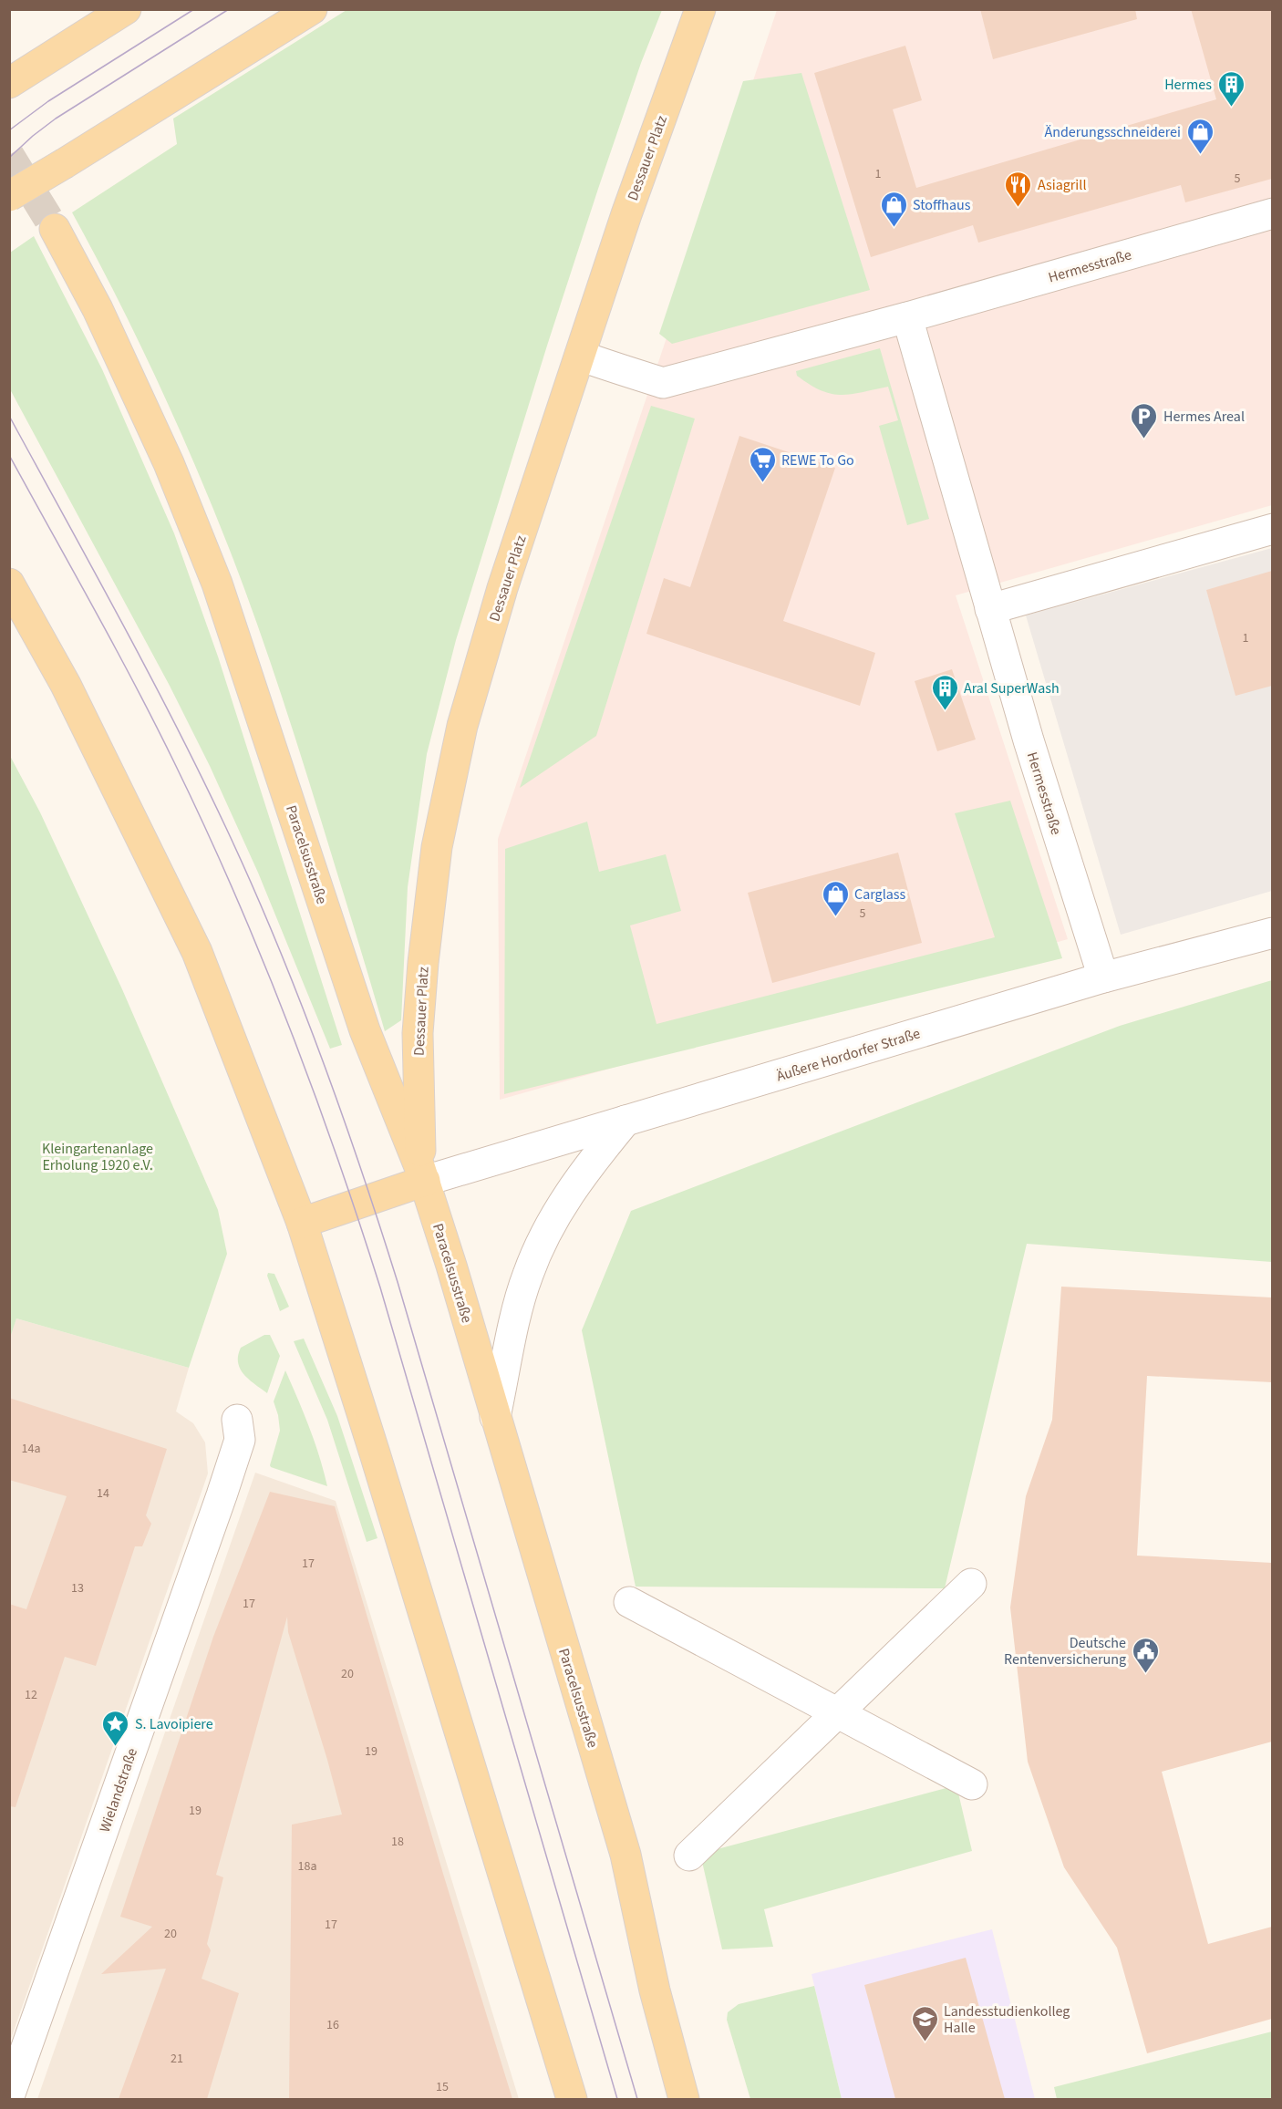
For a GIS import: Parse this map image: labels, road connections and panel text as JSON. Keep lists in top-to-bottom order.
{
  "streets": {
    "main road": ["Dessauer Platz", "Paracelsusstraße"],
    "street": ["Hermesstraße", "Äußere Hordorfer Straße", "Wielandstraße"]
  },
  "crossings": [
    ["Dessauer Platz", "Hermesstraße"],
    ["Dessauer Platz", "Paracelsusstraße"],
    ["Dessauer Platz", "Äußere Hordorfer Straße"],
    ["Hermesstraße", "Äußere Hordorfer Straße"],
    ["Paracelsusstraße", "Äußere Hordorfer Straße"]
  ],
  "parks": ["Kleingartenanlage Erholung 1920 e.V."],
  "places": {
    "building": ["Hermes", "Aral SuperWash"],
    "shop": ["Änderungsschneiderei", "Stoffhaus", "Carglass"],
    "restaurant": ["Asiagrill"],
    "parking": ["Hermes Areal"],
    "supermarket": ["REWE To Go"],
    "public building": ["Deutsche Rentenversicherung"],
    "place": ["S. Lavoipiere"],
    "school or university": ["Landesstudienkolleg Halle"]
  },
  "house_numbers": [
    "1",
    "5",
    "1",
    "5",
    "14a",
    "14",
    "17",
    "13",
    "17",
    "20",
    "12",
    "19",
    "19",
    "18",
    "18a",
    "17",
    "20",
    "16",
    "21",
    "15"
  ]
}
